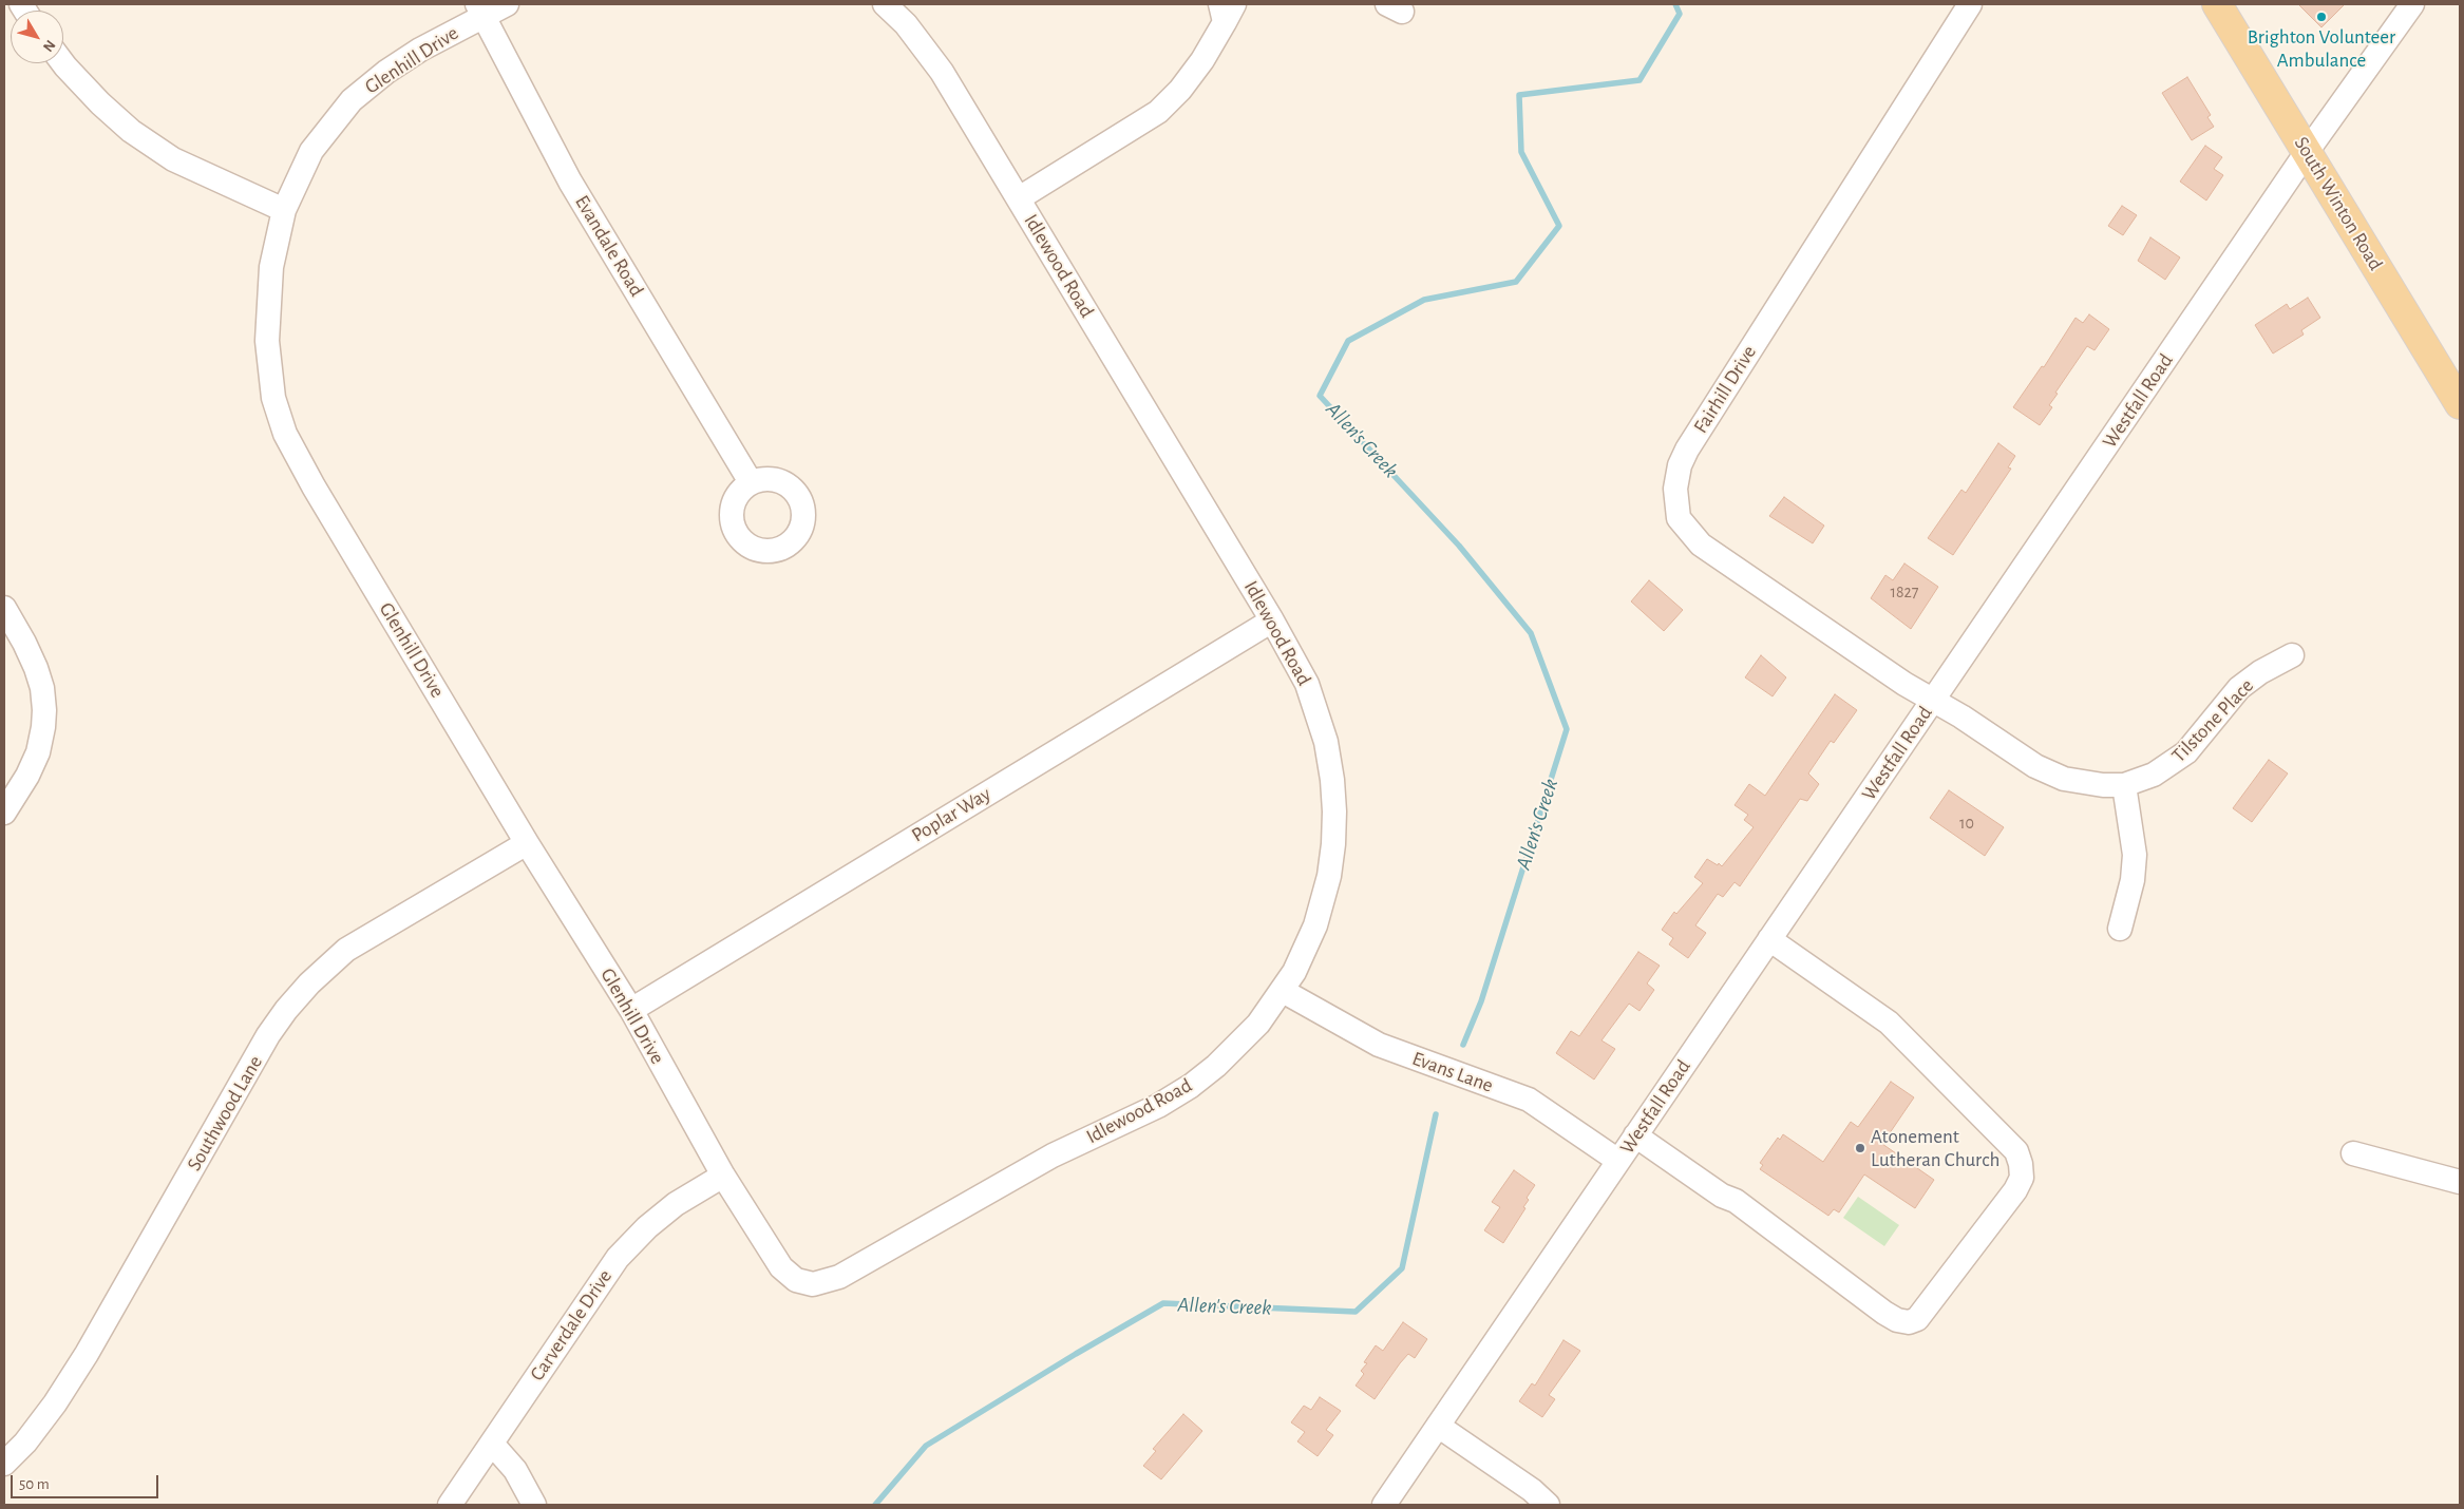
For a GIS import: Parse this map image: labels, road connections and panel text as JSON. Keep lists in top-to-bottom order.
{
  "streets": {
    "main road": ["South Winton Road"],
    "street": [
      "Glenhill Drive",
      "Evandale Road",
      "Idlewood Road",
      "Fairhill Drive",
      "Westfall Road",
      "Tilstone Place",
      "Poplar Way",
      "Evans Lane",
      "Southwood Lane",
      "Carverdale Drive"
    ]
  },
  "crossings": [
    ["Glenhill Drive", "Evandale Road"],
    ["Glenhill Drive", "Idlewood Road"],
    ["Glenhill Drive", "Poplar Way"],
    ["Glenhill Drive", "Southwood Lane"],
    ["Glenhill Drive", "Carverdale Drive"],
    ["South Winton Road", "Westfall Road"],
    ["Idlewood Road", "Poplar Way"],
    ["Idlewood Road", "Evans Lane"],
    ["Fairhill Drive", "Westfall Road"],
    ["Fairhill Drive", "Tilstone Place"],
    ["Westfall Road", "Tilstone Place"],
    ["Westfall Road", "Evans Lane"]
  ],
  "water": ["Allen's Creek"],
  "places": ["Brighton Volunteer Ambulance", "Atonement Lutheran Church"],
  "house_numbers": ["1827", "10"],
  "scale_bar": "50 m",
  "north": "bottom right"
}
